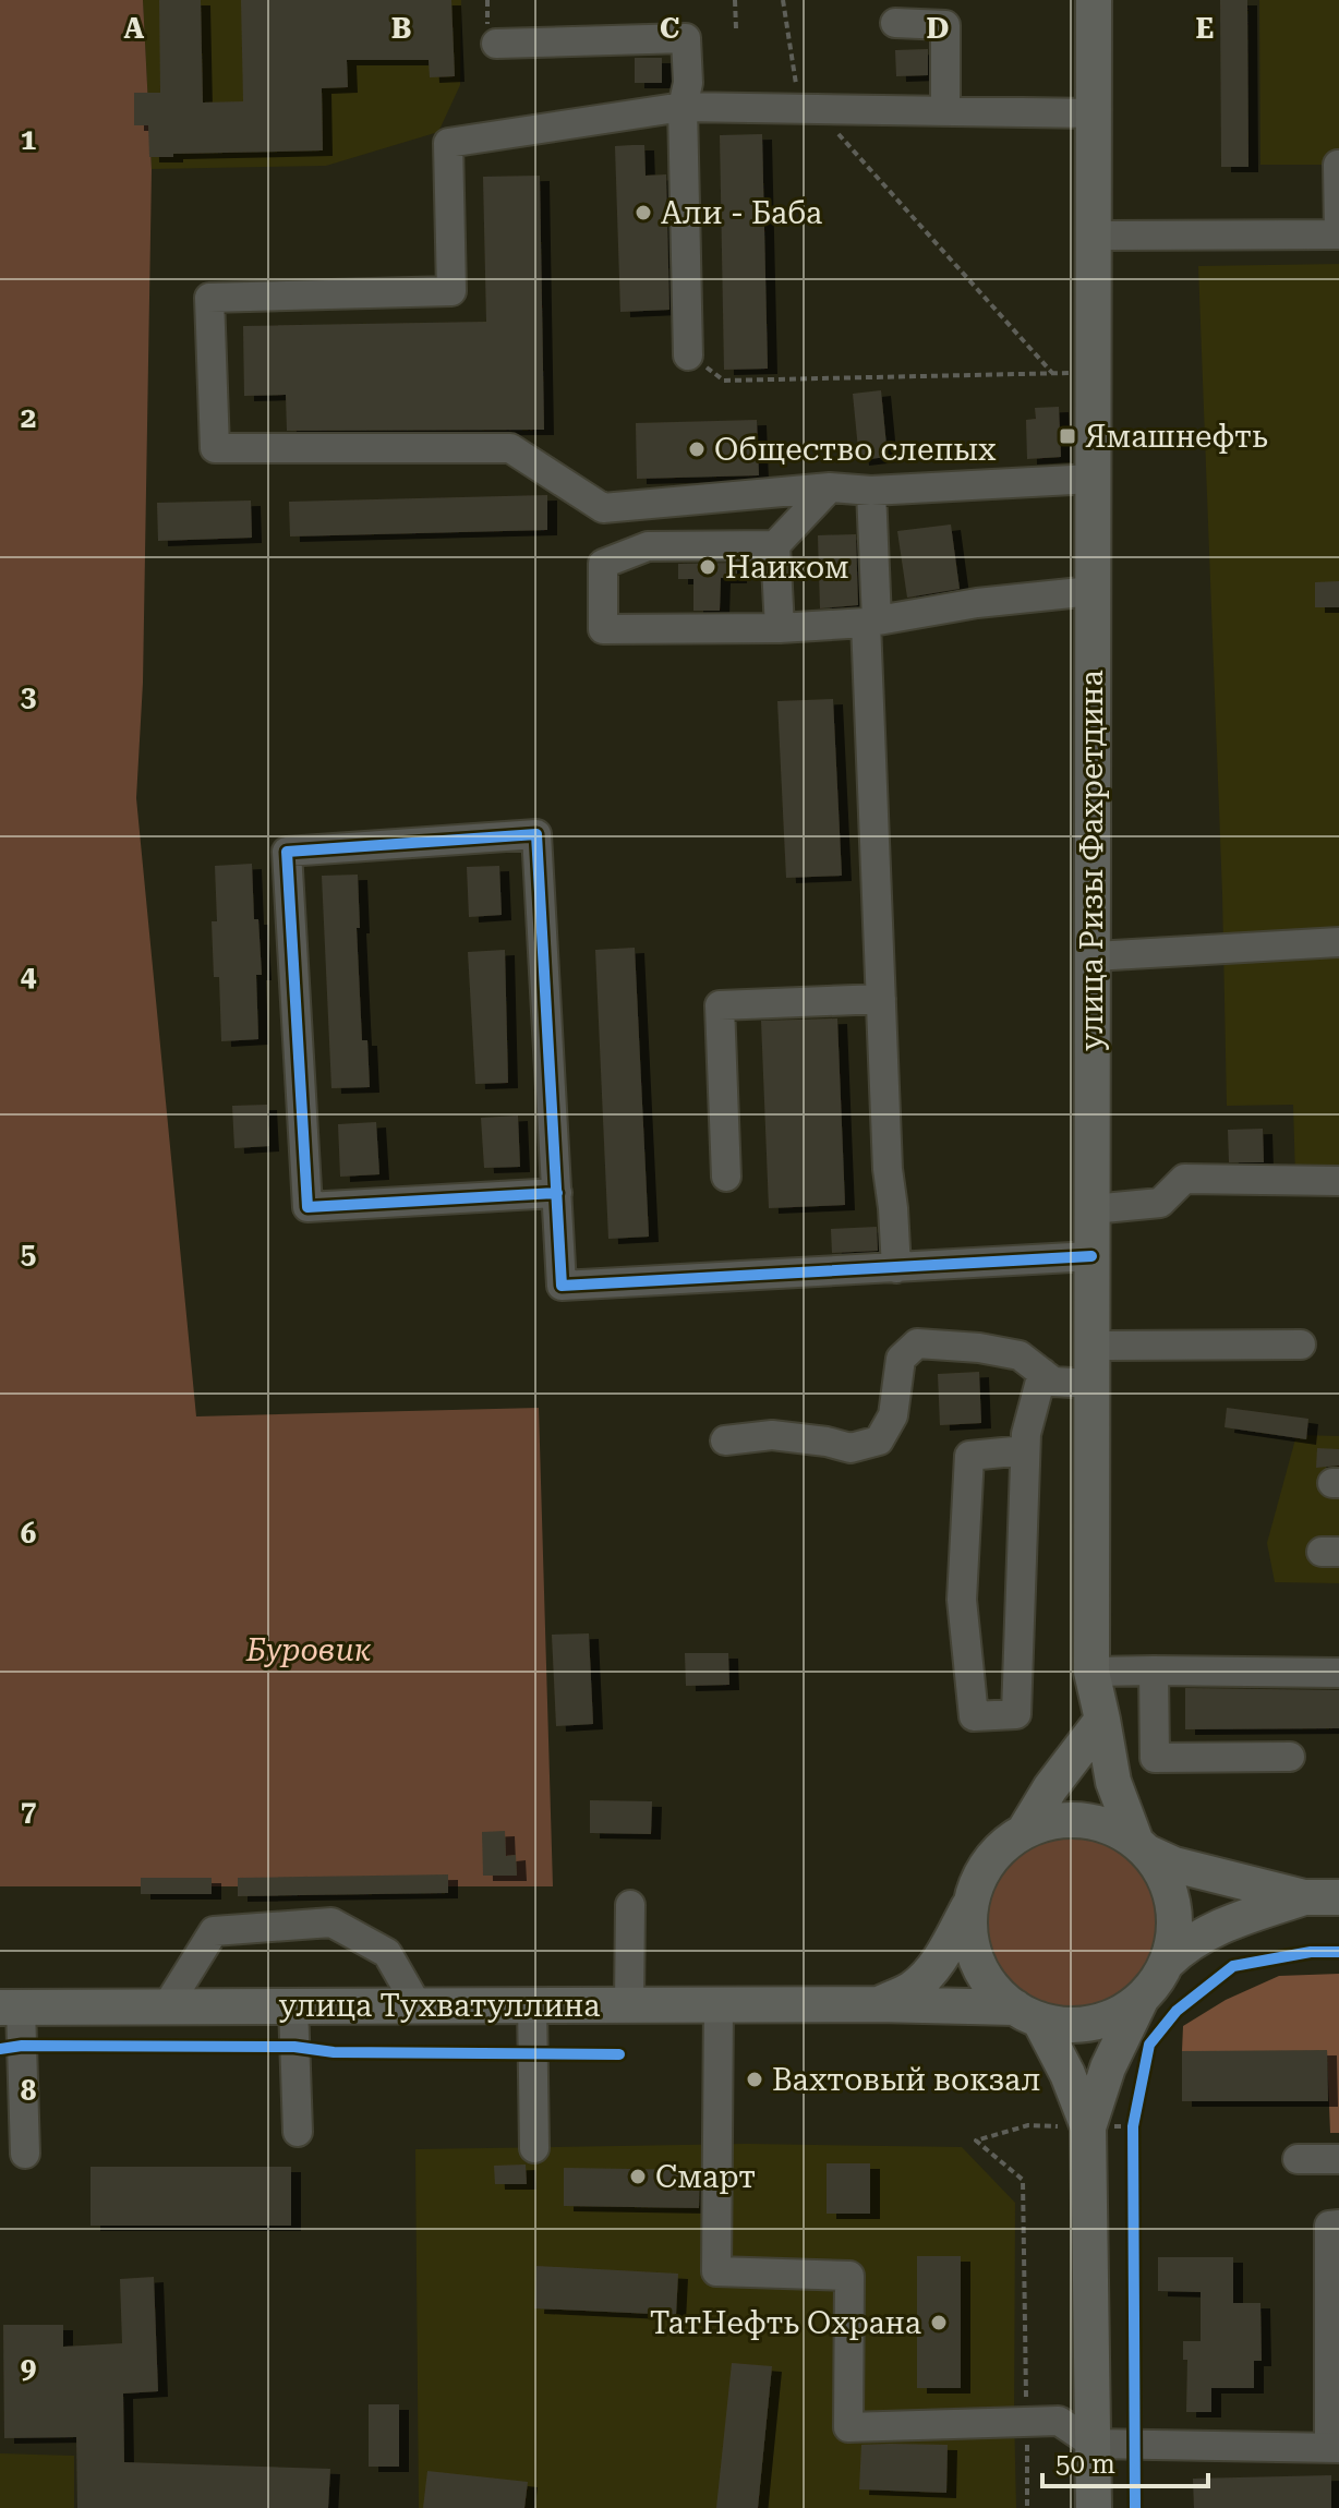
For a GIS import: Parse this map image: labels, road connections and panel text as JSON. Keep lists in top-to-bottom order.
{
  "streets": {
    "main road": ["улица Ризы Фахретдина", "улица Тухватуллина"]
  },
  "crossings": [
    ["улица Ризы Фахретдина", "улица Тухватуллина"]
  ],
  "parks": ["Буровик"],
  "places": {
    "other": [
      "Али - Баба",
      "Общество слепых",
      "Наиком",
      "Вахтовый вокзал",
      "Смарт",
      "ТатНефть Охрана"
    ],
    "transit": ["Ямашнефть"]
  },
  "scale_bar": "50 m",
  "grid": {
    "columns": [
      "A",
      "B",
      "C",
      "D",
      "E"
    ],
    "rows": [
      "1",
      "2",
      "3",
      "4",
      "5",
      "6",
      "7",
      "8",
      "9"
    ]
  }
}
